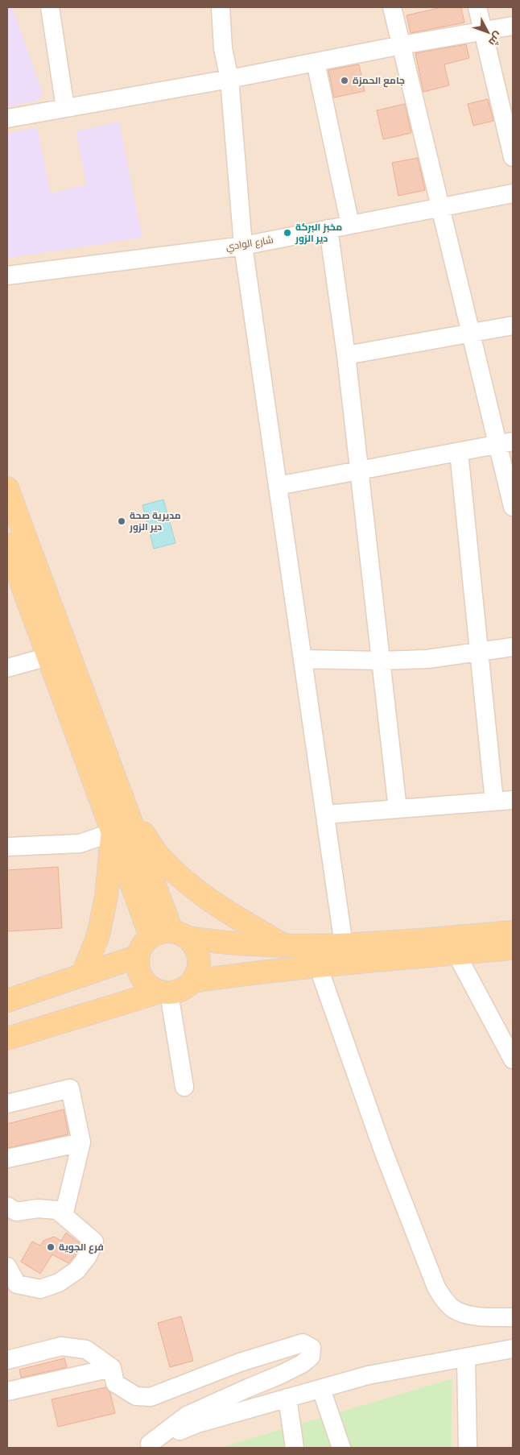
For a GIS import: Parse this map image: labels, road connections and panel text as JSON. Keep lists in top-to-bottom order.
{
  "streets": {
    "street": ["شارع الوادي"]
  },
  "places": [
    "جامع الحمزة",
    "مخبز البركة دير الزور",
    "مديرية صحة دير الزور",
    "فرع الجوية"
  ],
  "north": "bottom right"
}
